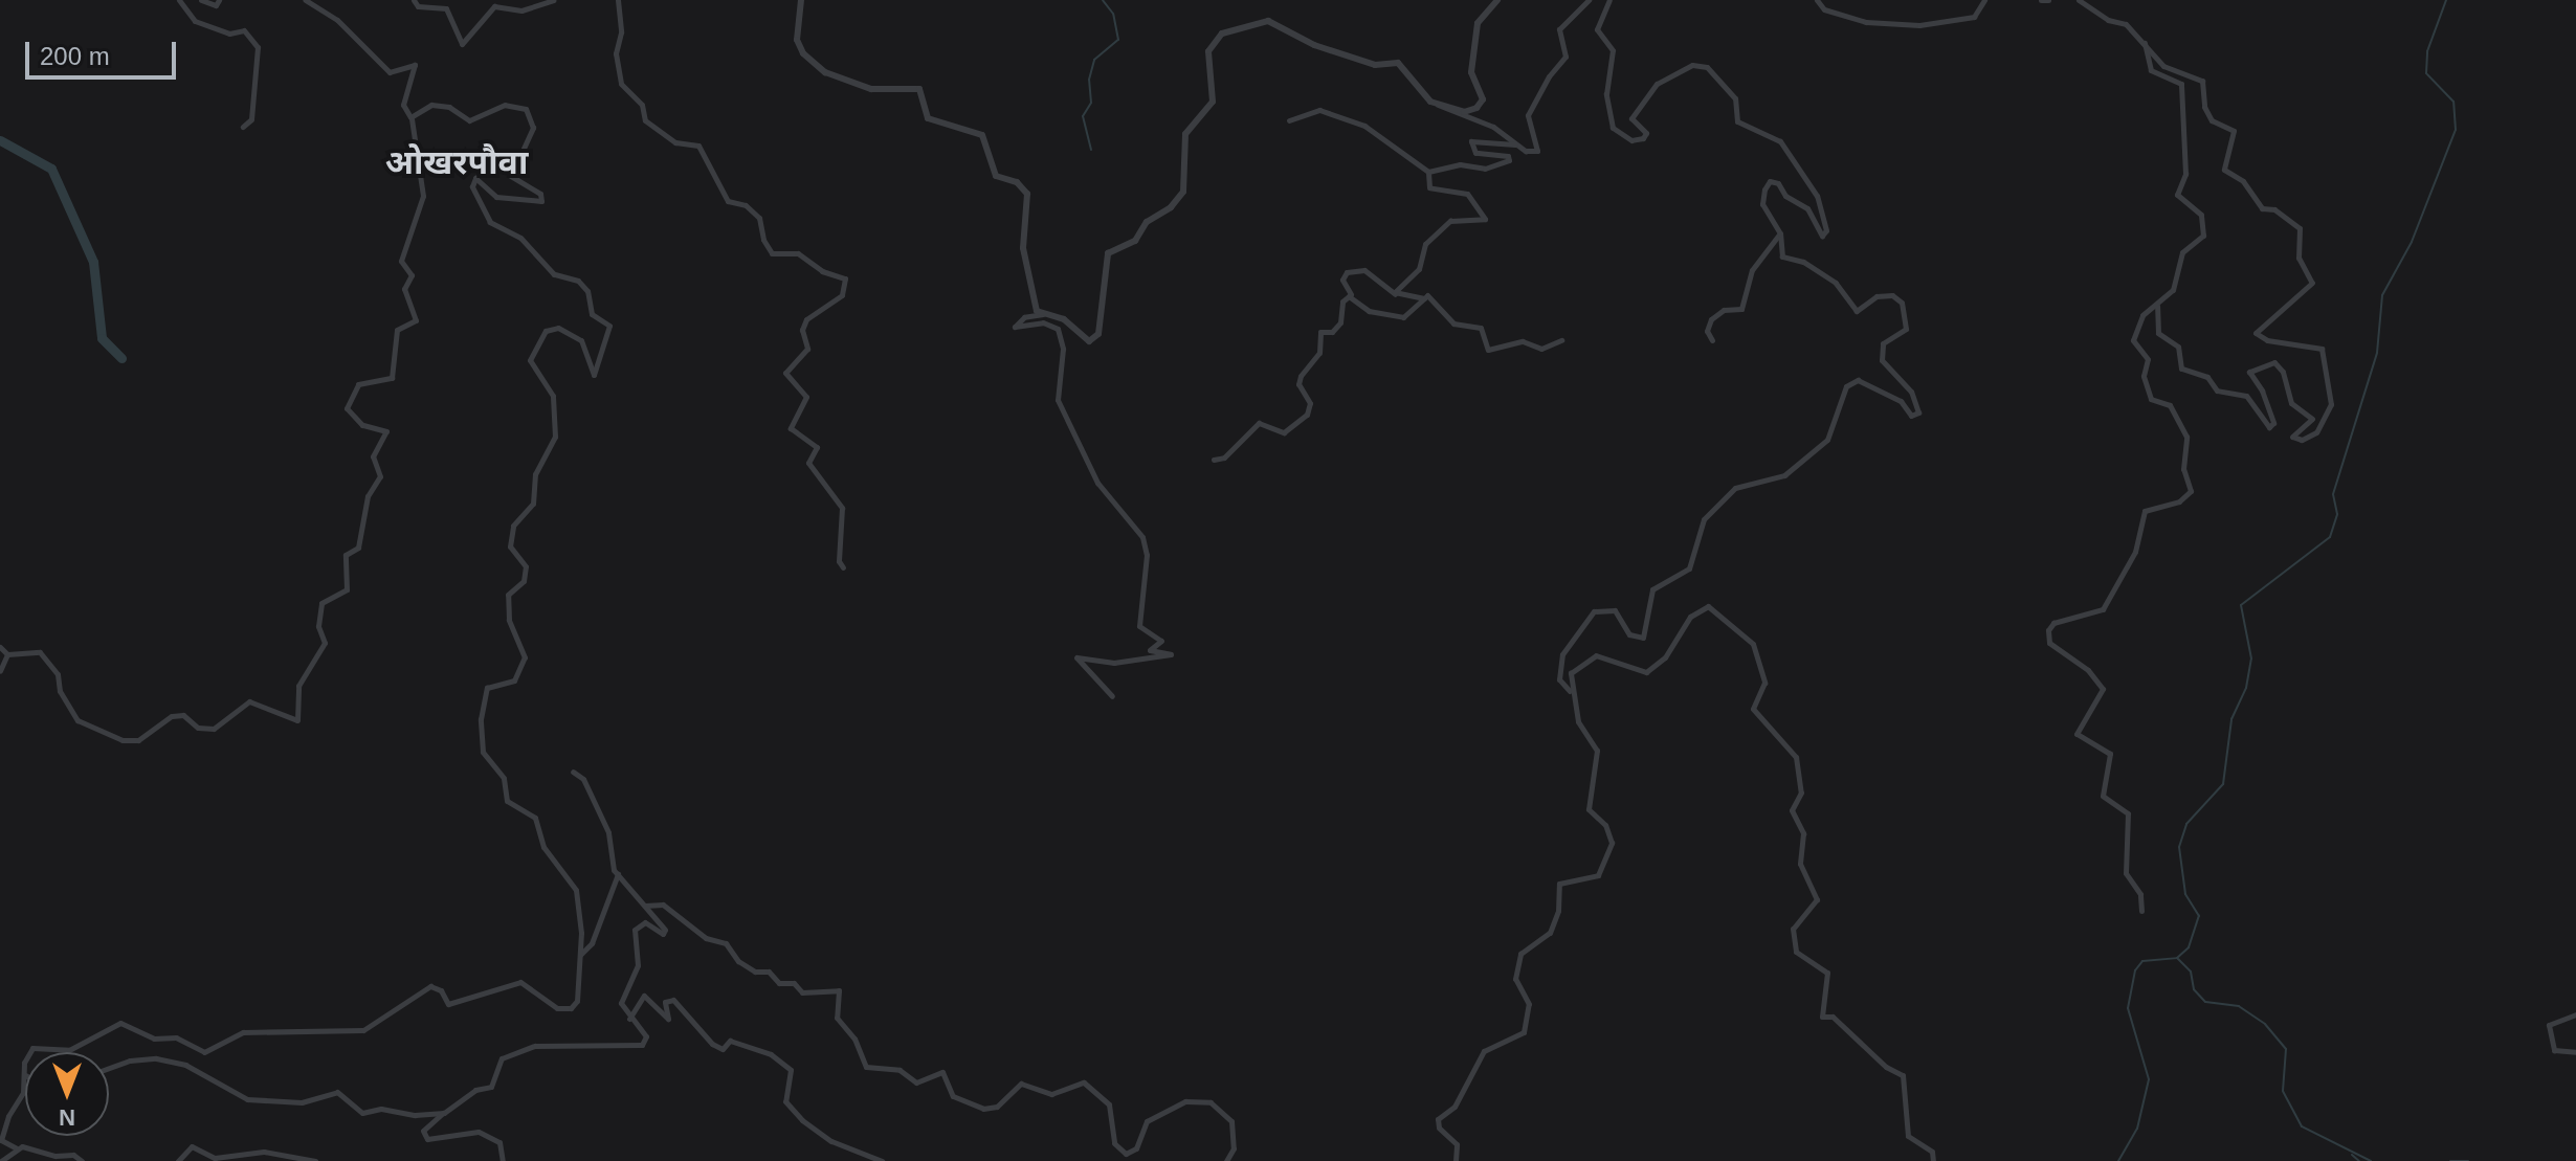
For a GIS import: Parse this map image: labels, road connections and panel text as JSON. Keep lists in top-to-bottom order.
{
  "districts": ["ओखरपौवा"],
  "scale_bar": "200 m",
  "north": "bottom"
}
